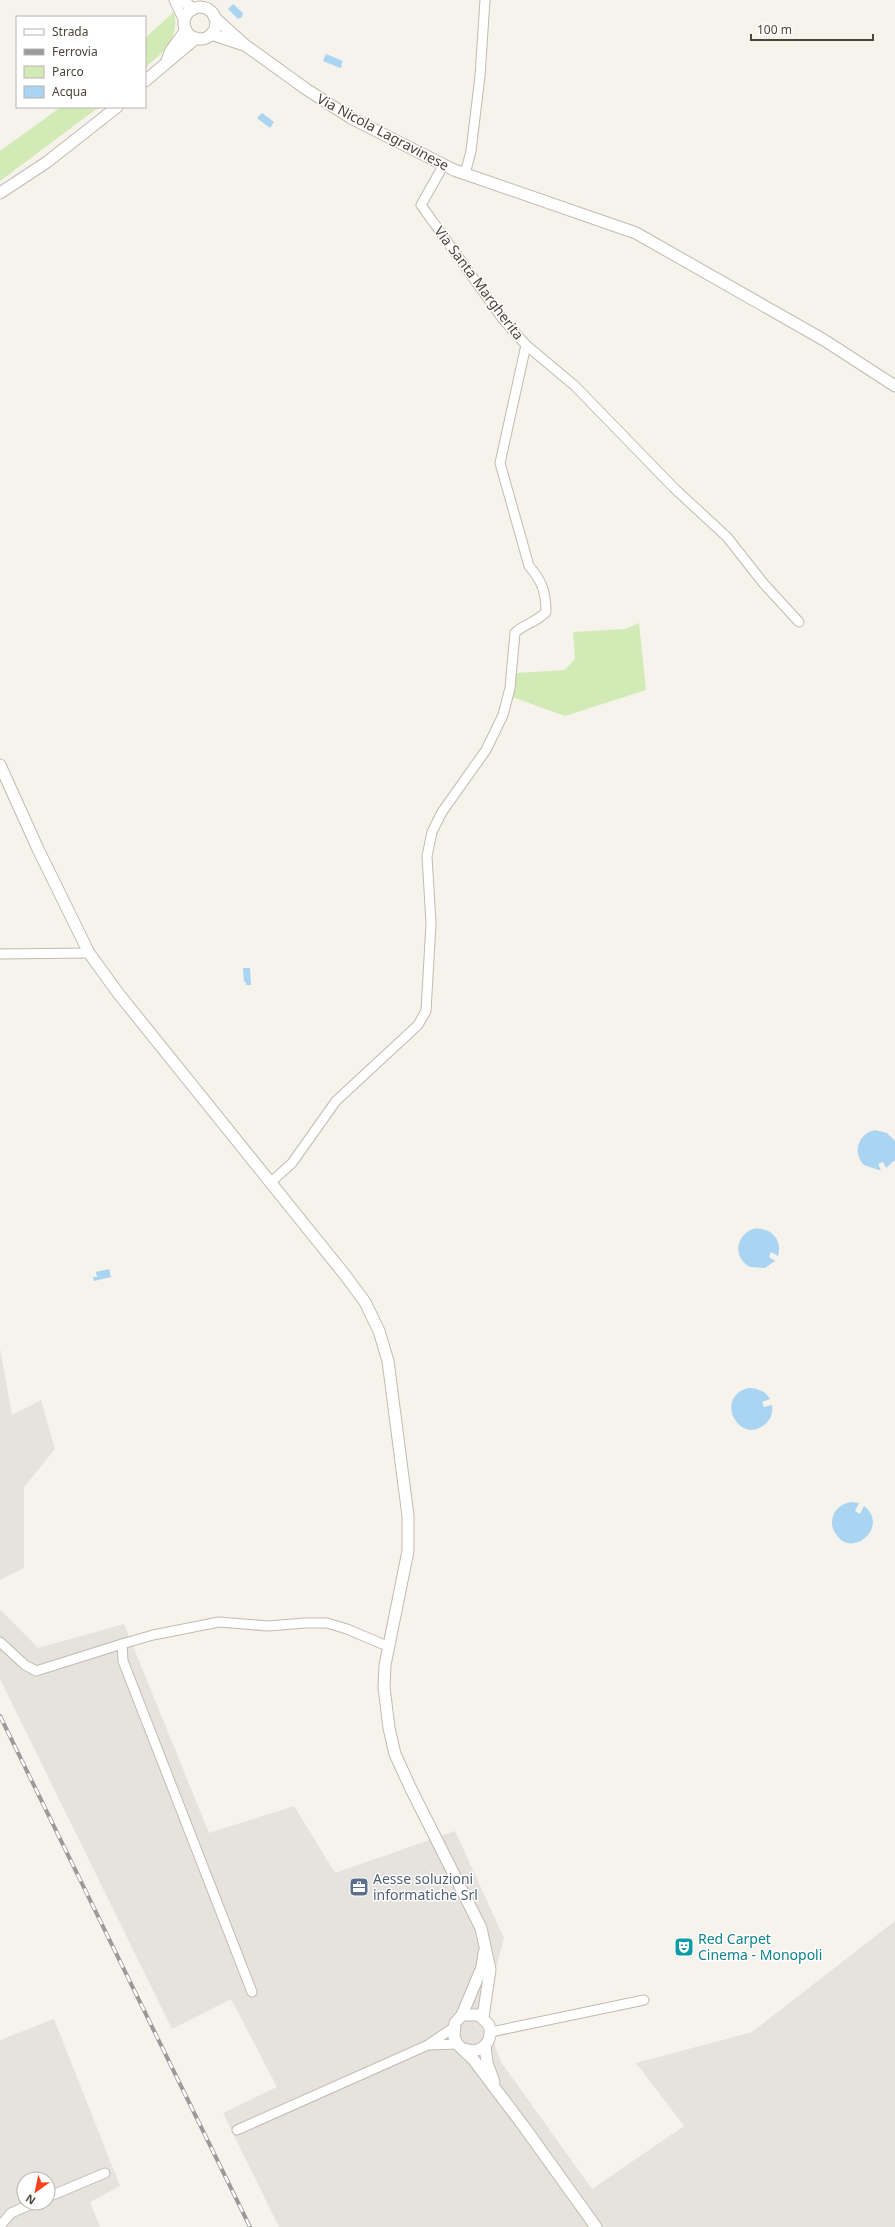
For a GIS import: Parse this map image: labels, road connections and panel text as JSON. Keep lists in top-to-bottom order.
{
  "streets": {
    "street": ["Via Nicola Lagravinese", "Via Santa Margherita"]
  },
  "crossings": [
    ["Via Nicola Lagravinese", "Via Santa Margherita"]
  ],
  "places": {
    "office": ["Aesse soluzioni informatiche Srl"],
    "theatre": ["Red Carpet Cinema - Monopoli"]
  },
  "legend": [
    "Strada",
    "Ferrovia",
    "Parco",
    "Acqua"
  ],
  "scale_bar": "100 m",
  "north": "bottom left"
}
